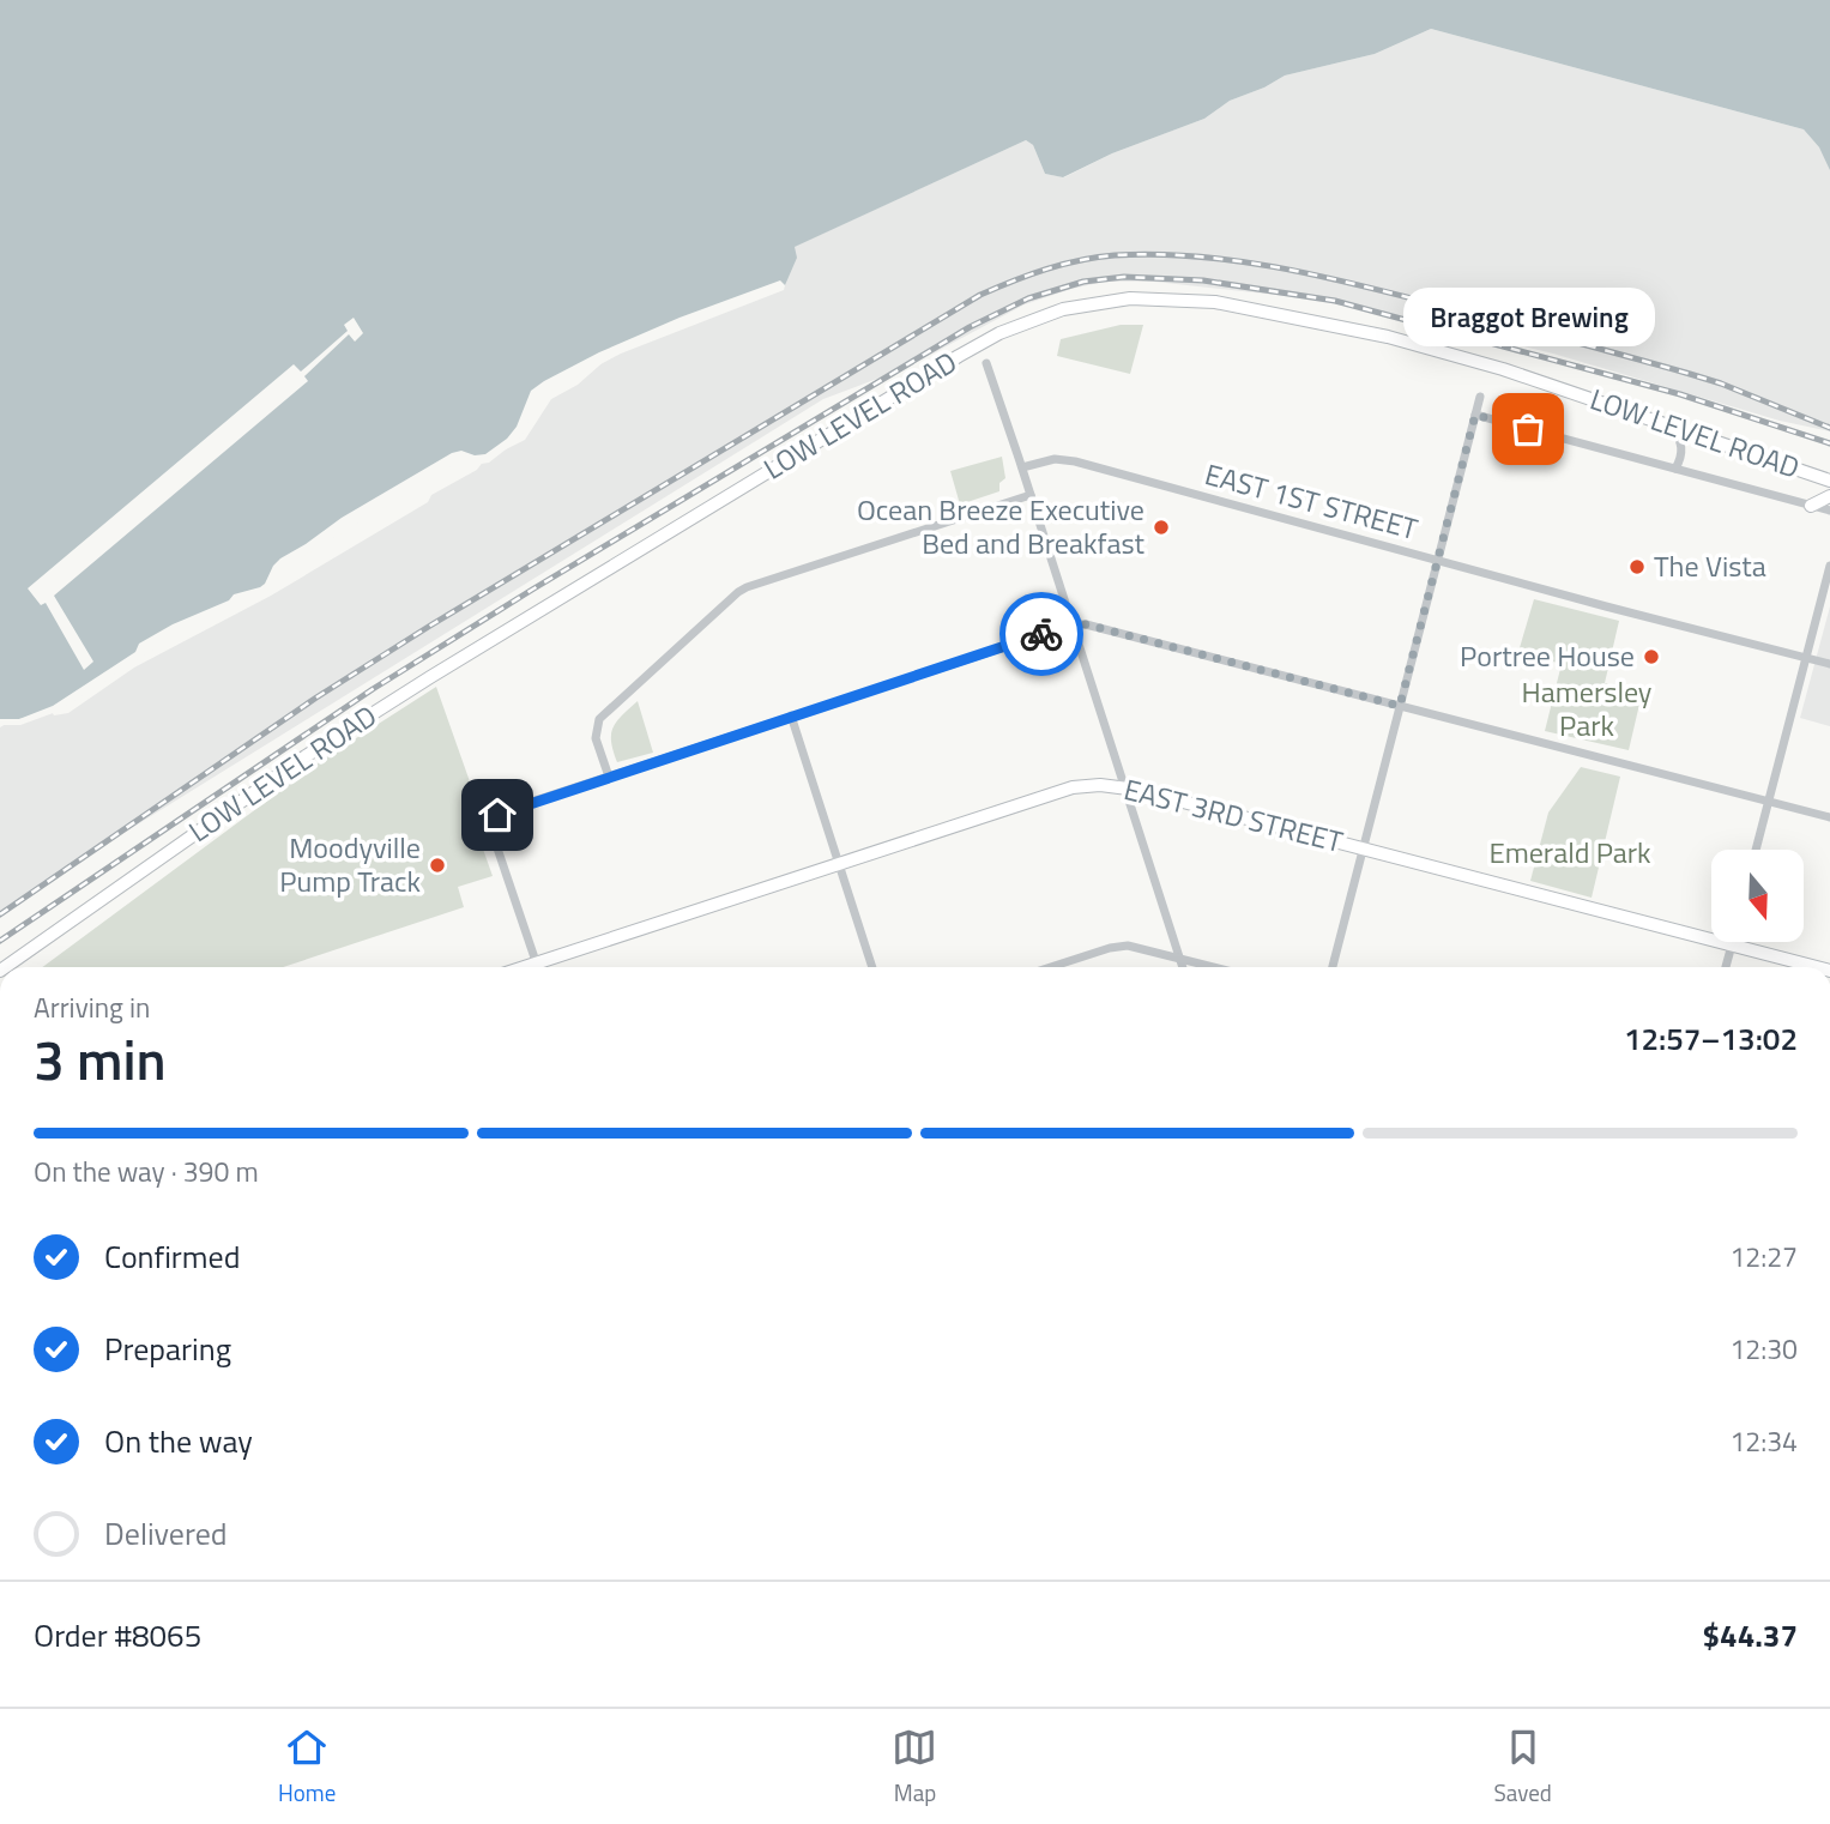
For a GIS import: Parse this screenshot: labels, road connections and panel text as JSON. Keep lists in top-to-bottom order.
{
  "streets": {
    "main road": ["LOW LEVEL ROAD", "EAST 3RD STREET"],
    "street": ["EAST 1ST STREET"]
  },
  "parks": ["Hamersley Park", "Emerald Park"],
  "places": [
    "Braggot Brewing",
    "Ocean Breeze Executive Bed and Breakfast",
    "The Vista",
    "Portree House",
    "Moodyville Pump Track"
  ],
  "north": "bottom",
  "page": {
    "bubble": "Braggot Brewing",
    "heading": ["3 min", "Arriving in", "12:57–13:02"],
    "panel": ["Order #8065", "$44.37"],
    "bar": "On the way · 390 m",
    "list": [
      ["Confirmed", "12:27"],
      ["Preparing", "12:30"],
      ["On the way", "12:34"],
      "Delivered"
    ],
    "tabs": ["Home", "Map", "Saved"]
  }
}
